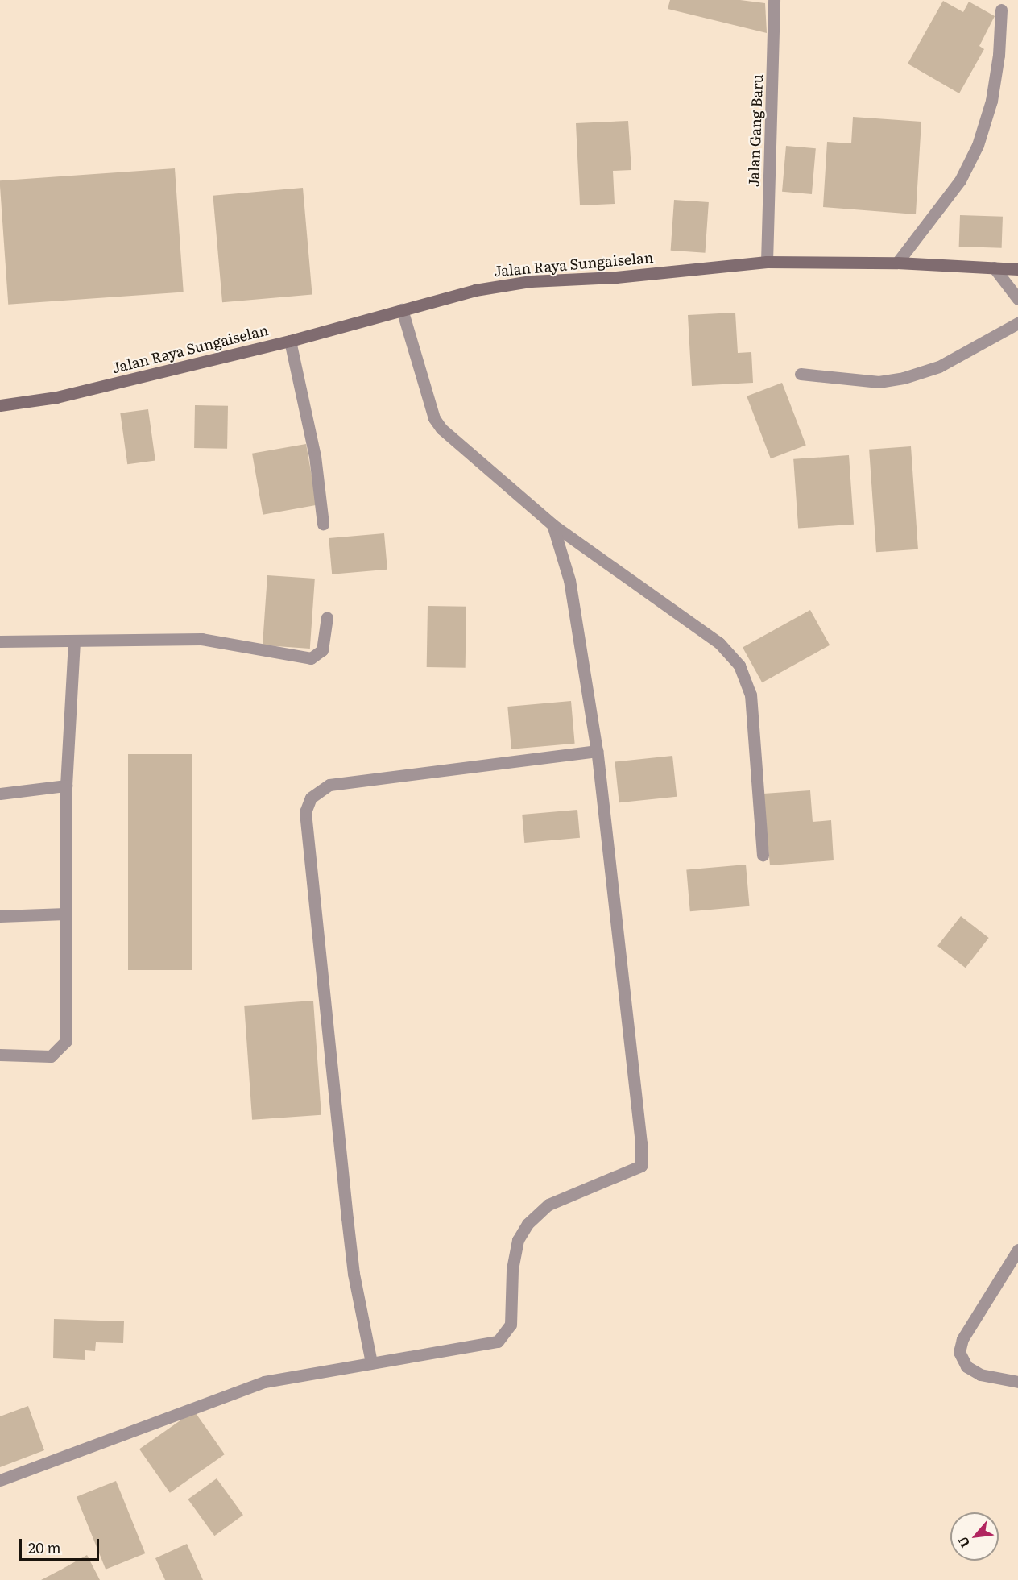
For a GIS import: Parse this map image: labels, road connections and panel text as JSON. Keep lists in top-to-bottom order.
{
  "streets": {
    "main road": ["Jalan Raya Sungaiselan"],
    "street": ["Jalan Gang Baru"]
  },
  "crossings": [
    ["Jalan Gang Baru", "Jalan Raya Sungaiselan"]
  ],
  "scale_bar": "20 m",
  "north": "bottom left"
}
